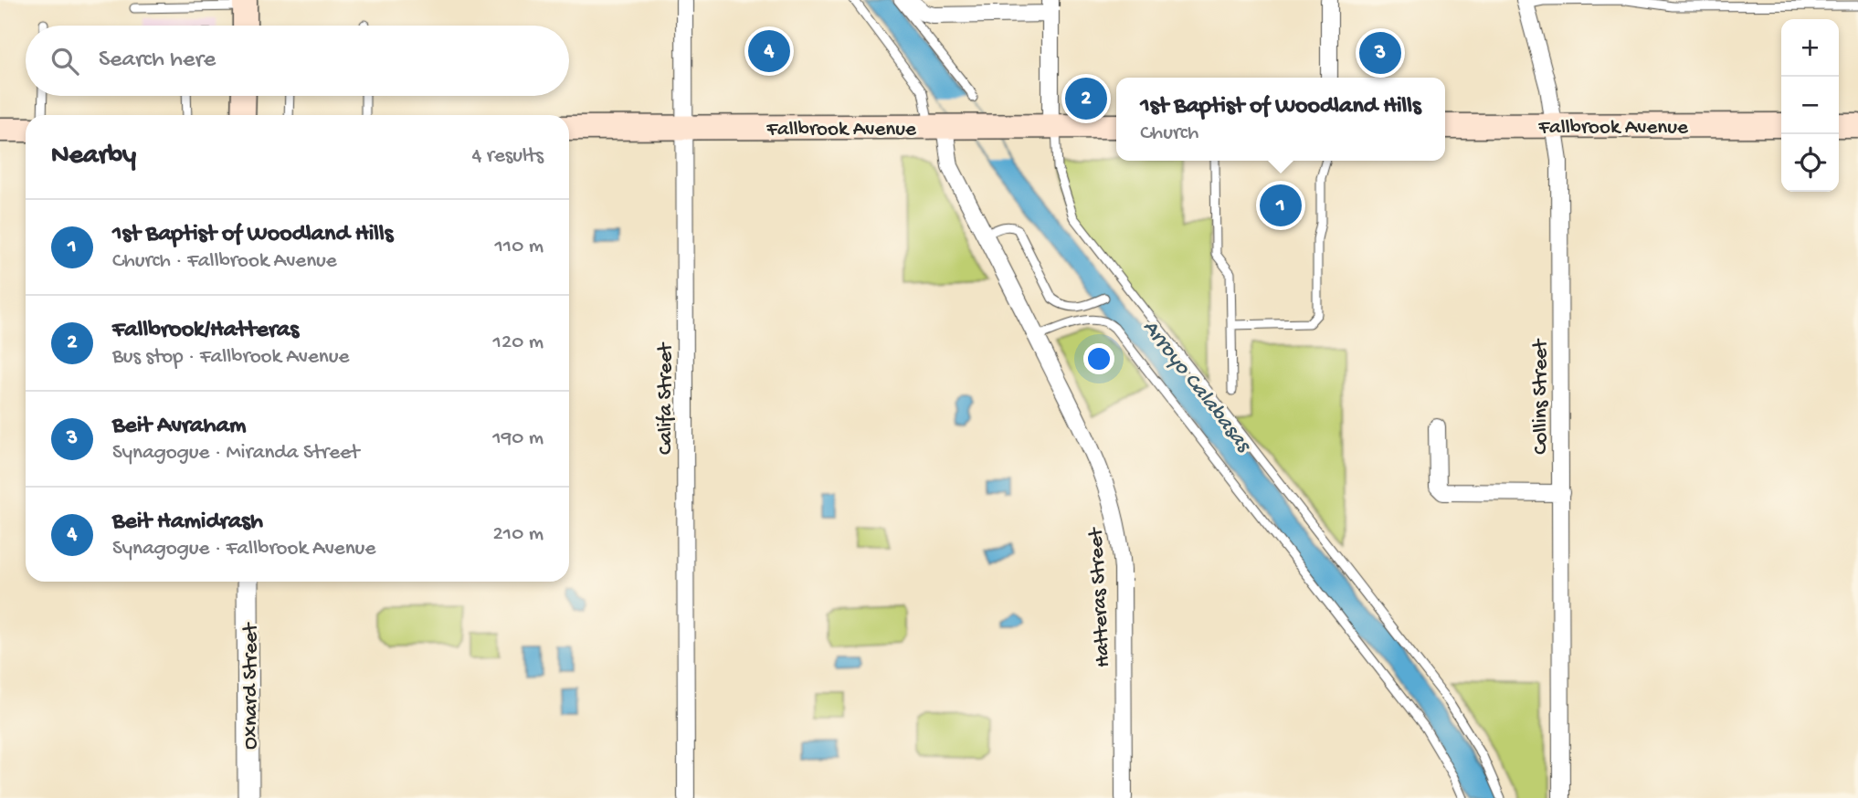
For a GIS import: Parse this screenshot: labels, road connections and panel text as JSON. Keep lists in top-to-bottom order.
{
  "streets": {
    "main road": ["Fallbrook Avenue"],
    "street": [
      "Collins Street",
      "Califa Street",
      "Hatteras Street",
      "Oxnard Street"
    ]
  },
  "crossings": [
    ["Fallbrook Avenue", "Collins Street"],
    ["Fallbrook Avenue", "Califa Street"],
    ["Fallbrook Avenue", "Hatteras Street"]
  ],
  "water": ["Arroyo Calabasas"],
  "page": {
    "map_buttons": ["+", "−"],
    "search": "Search here",
    "pins": [
      "4",
      "3",
      "2",
      "1"
    ],
    "popup": ["1st Baptist of Woodland Hills", "Church"],
    "heading": ["Nearby", "4 results"],
    "list": [
      {
        "mark": "1",
        "name": "1st Baptist of Woodland Hills",
        "note": "Church · Fallbrook Avenue",
        "value": "110 m"
      },
      {
        "mark": "2",
        "name": "Fallbrook/Hatteras",
        "note": "Bus stop · Fallbrook Avenue",
        "value": "120 m"
      },
      {
        "mark": "3",
        "name": "Beit Avraham",
        "note": "Synagogue · Miranda Street",
        "value": "190 m"
      },
      {
        "mark": "4",
        "name": "Beit Hamidrash",
        "note": "Synagogue · Fallbrook Avenue",
        "value": "210 m"
      }
    ]
  }
}
